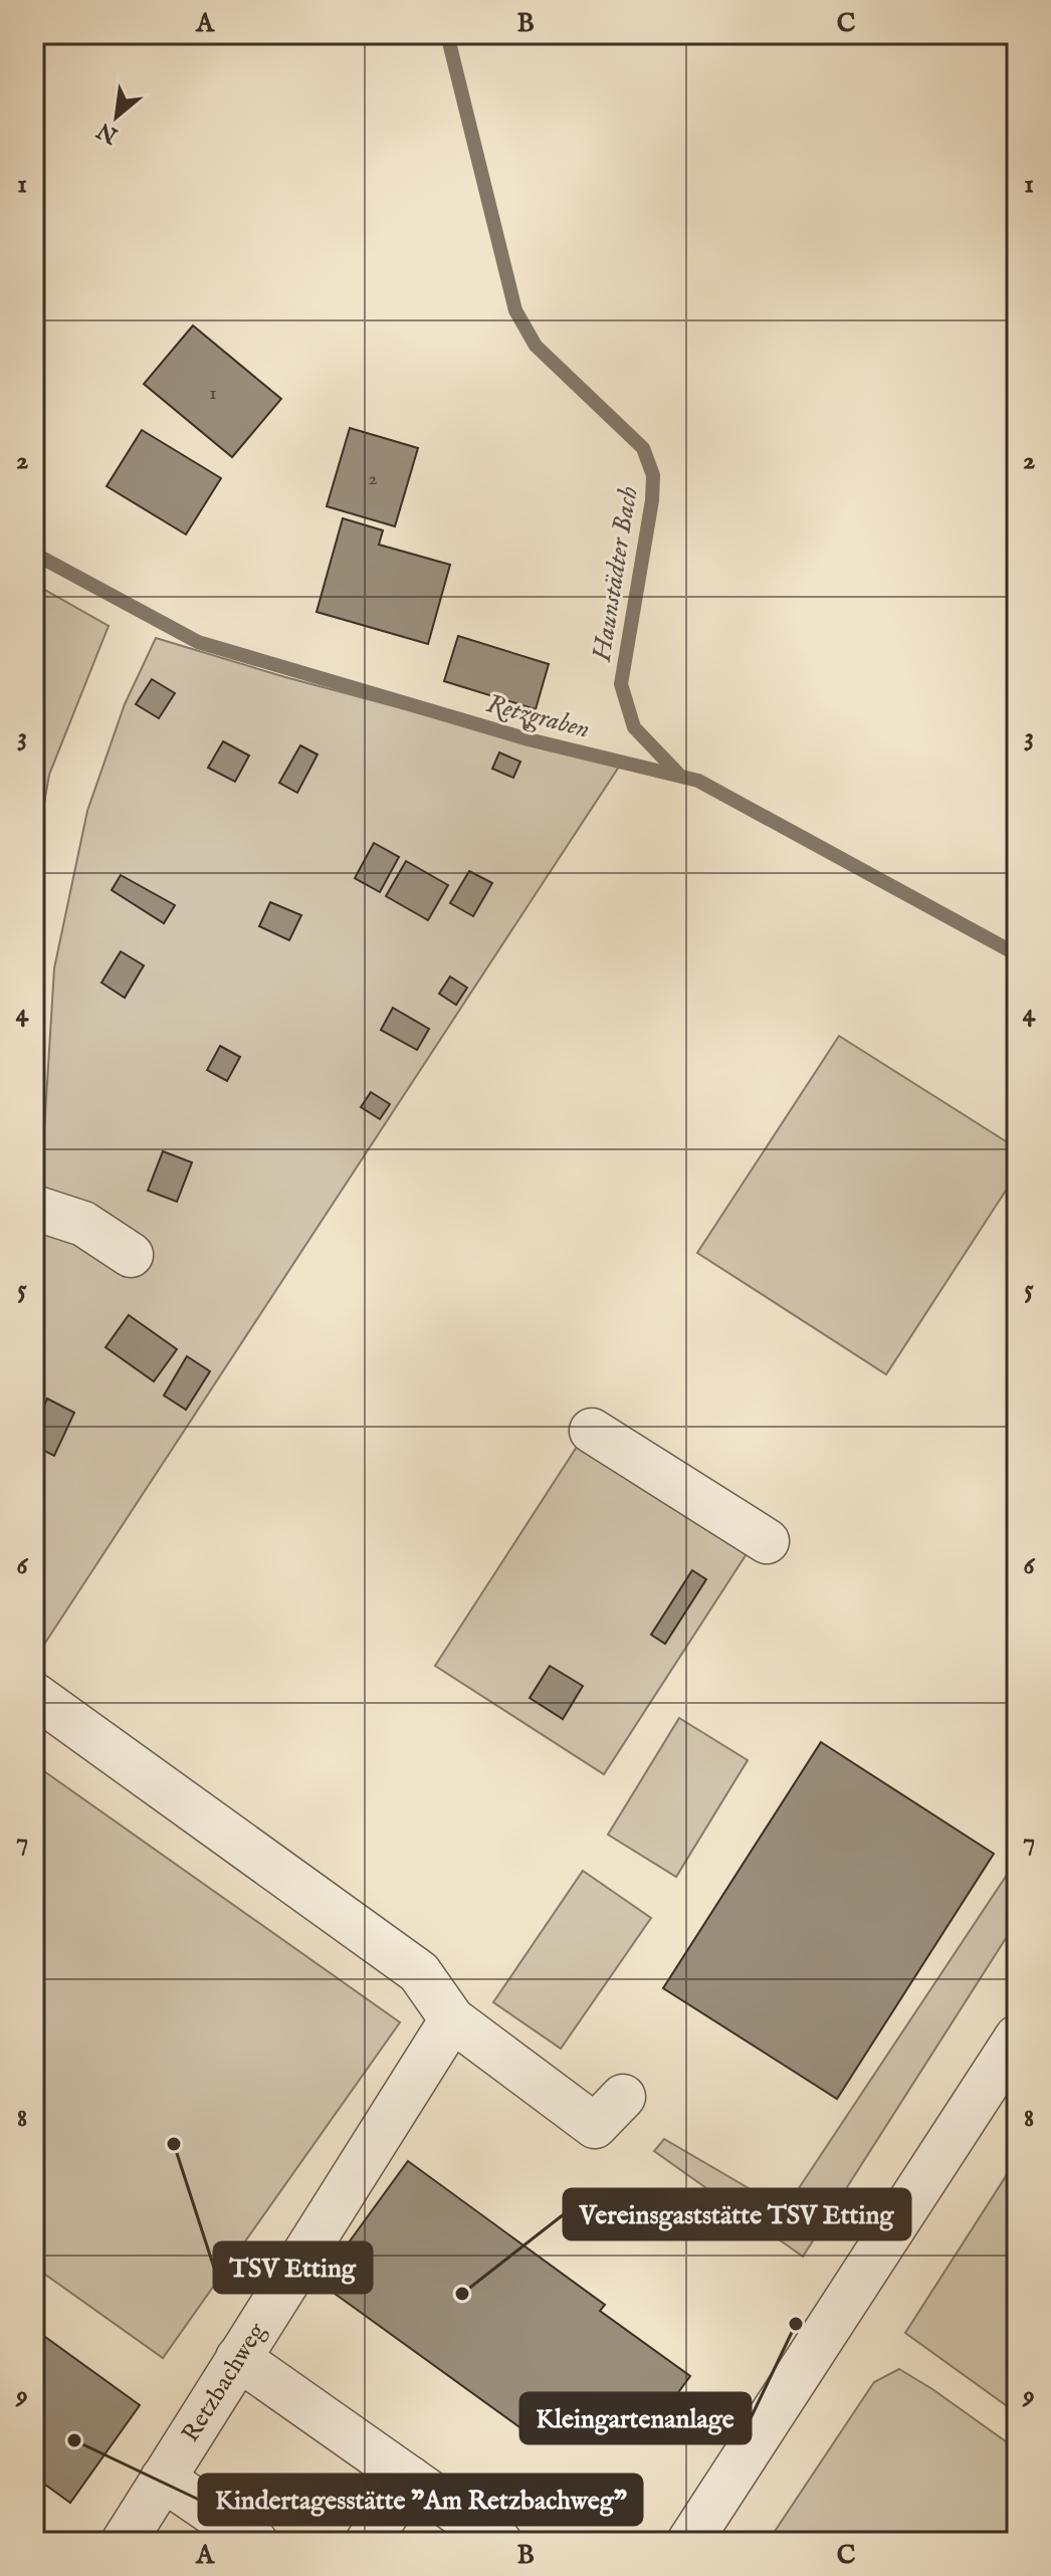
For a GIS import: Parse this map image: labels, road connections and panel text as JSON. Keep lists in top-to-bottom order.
{
  "streets": {
    "street": ["Retzbachweg"]
  },
  "water": ["Haunstädter Bach", "Retzgraben"],
  "places": [
    "TSV Etting",
    "Vereinsgaststätte TSV Etting",
    "Kleingartenanlage",
    "Kindertagesstätte \"Am Retzbachweg\""
  ],
  "house_numbers": ["1", "2"],
  "north": "bottom left",
  "grid": {
    "columns": ["A", "B", "C"],
    "rows": [
      "1",
      "2",
      "3",
      "4",
      "5",
      "6",
      "7",
      "8",
      "9"
    ]
  }
}
